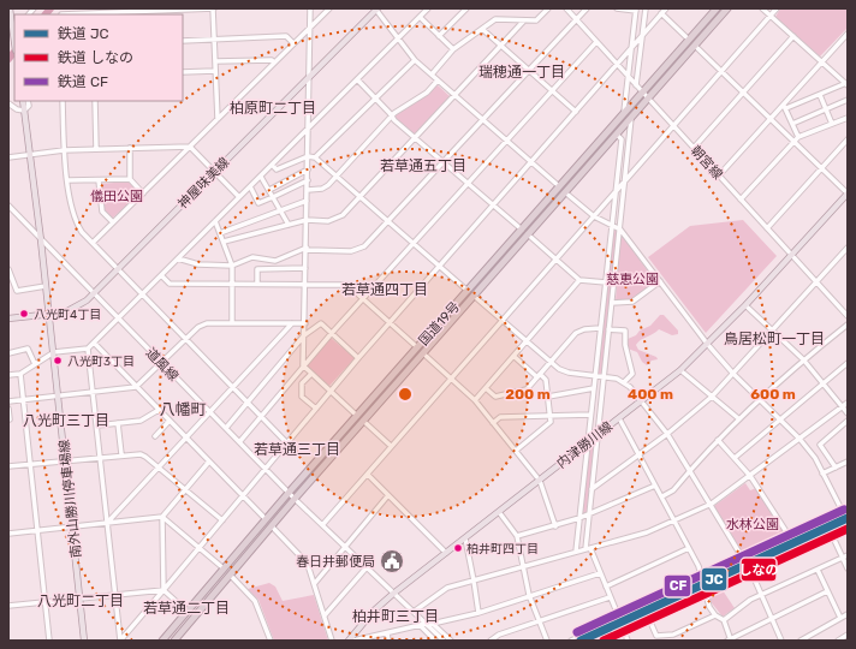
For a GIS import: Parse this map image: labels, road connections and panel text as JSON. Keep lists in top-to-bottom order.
{
  "streets": {
    "highway": ["国道19号"],
    "main road": ["神屋味美線", "内津勝川線", "南外山勝川停車場線"],
    "street": ["朝宮線", "道風線"]
  },
  "crossings": [
    ["朝宮線", "国道19号"],
    ["朝宮線", "内津勝川線"],
    ["神屋味美線", "道風線"],
    ["神屋味美線", "南外山勝川停車場線"],
    ["国道19号", "道風線"],
    ["道風線", "内津勝川線"],
    ["道風線", "南外山勝川停車場線"]
  ],
  "districts": [
    "瑞穂通一丁目",
    "柏原町二丁目",
    "若草通五丁目",
    "若草通四丁目",
    "鳥居松町一丁目",
    "八幡町",
    "八光町三丁目",
    "若草通三丁目",
    "八光町二丁目",
    "若草通二丁目",
    "柏井町三丁目"
  ],
  "parks": ["儀田公園", "慈恵公園", "水林公園"],
  "places": {
    "other": ["八光町4丁目", "八光町3丁目", "柏井町四丁目"],
    "public building": ["春日井郵便局"]
  },
  "lines": ["rail line CF", "rail line JC", "rail line しなの"],
  "legend": ["鉄道 JC", "鉄道 しなの", "鉄道 CF"],
  "rings": ["200 m", "400 m", "600 m"]
}
